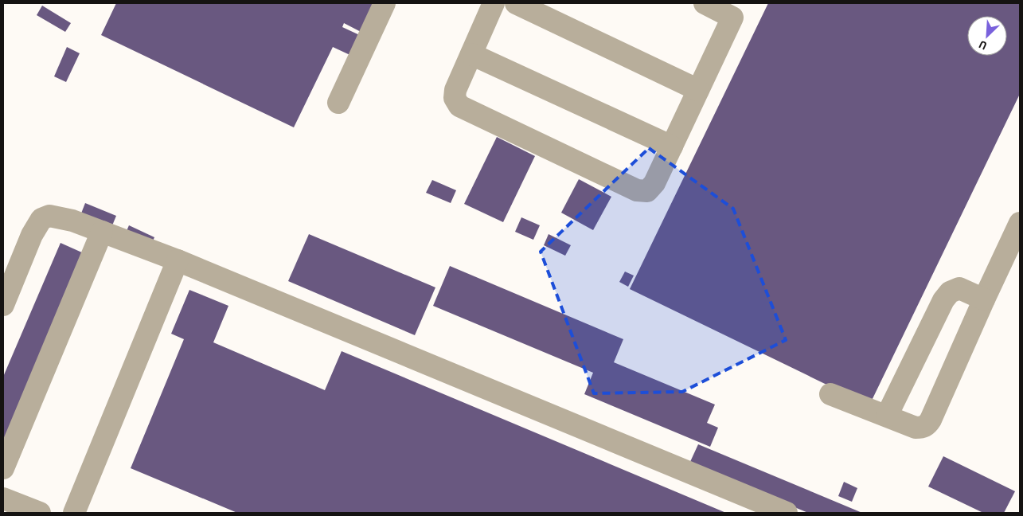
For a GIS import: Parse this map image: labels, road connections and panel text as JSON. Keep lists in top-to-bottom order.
{
  "north": "bottom left"
}
